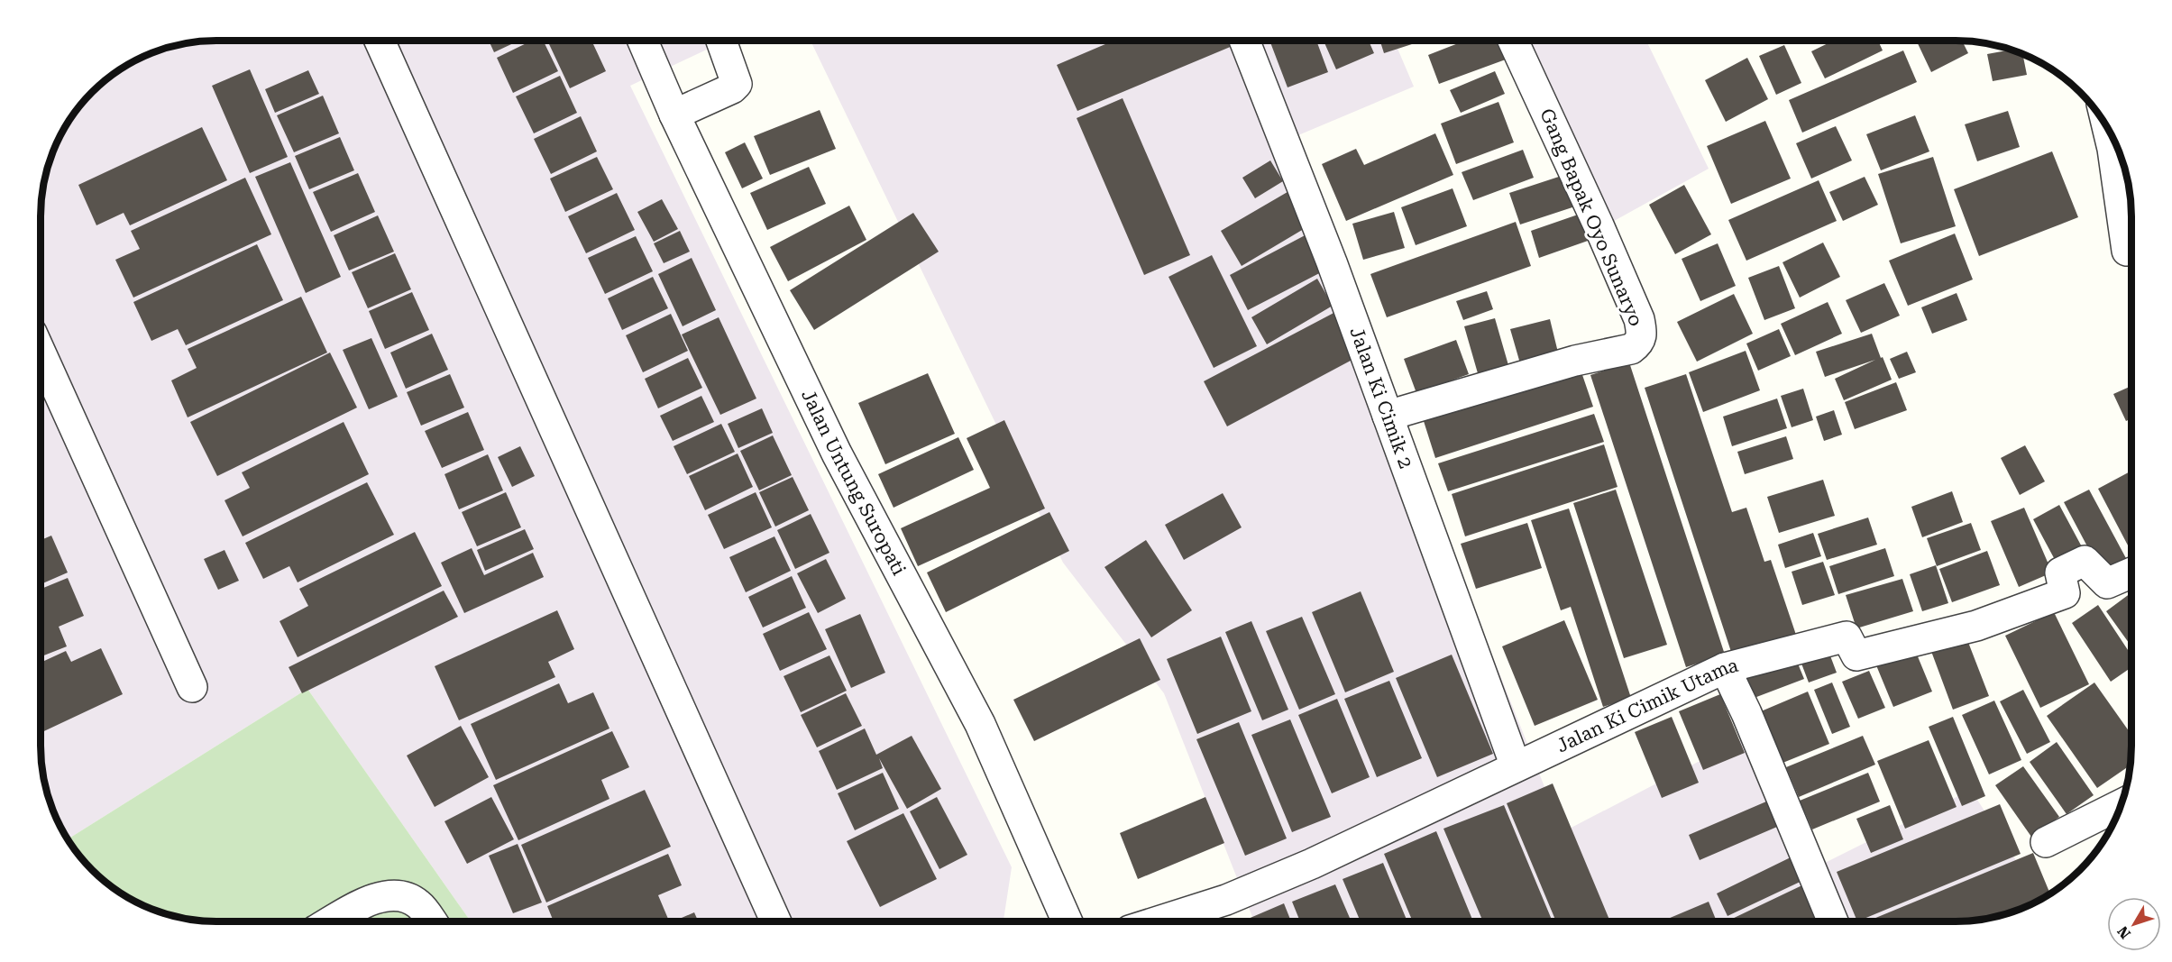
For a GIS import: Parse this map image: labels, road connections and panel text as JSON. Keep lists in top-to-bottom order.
{
  "streets": {
    "street": [
      "Gang Bapak Oyo Sunaryo",
      "Jalan Ki Cimik 2",
      "Jalan Untung Suropati",
      "Jalan Ki Cimik Utama"
    ]
  },
  "crossings": [
    ["Gang Bapak Oyo Sunaryo", "Jalan Ki Cimik 2"],
    ["Jalan Ki Cimik 2", "Jalan Ki Cimik Utama"]
  ],
  "north": "bottom left"
}
